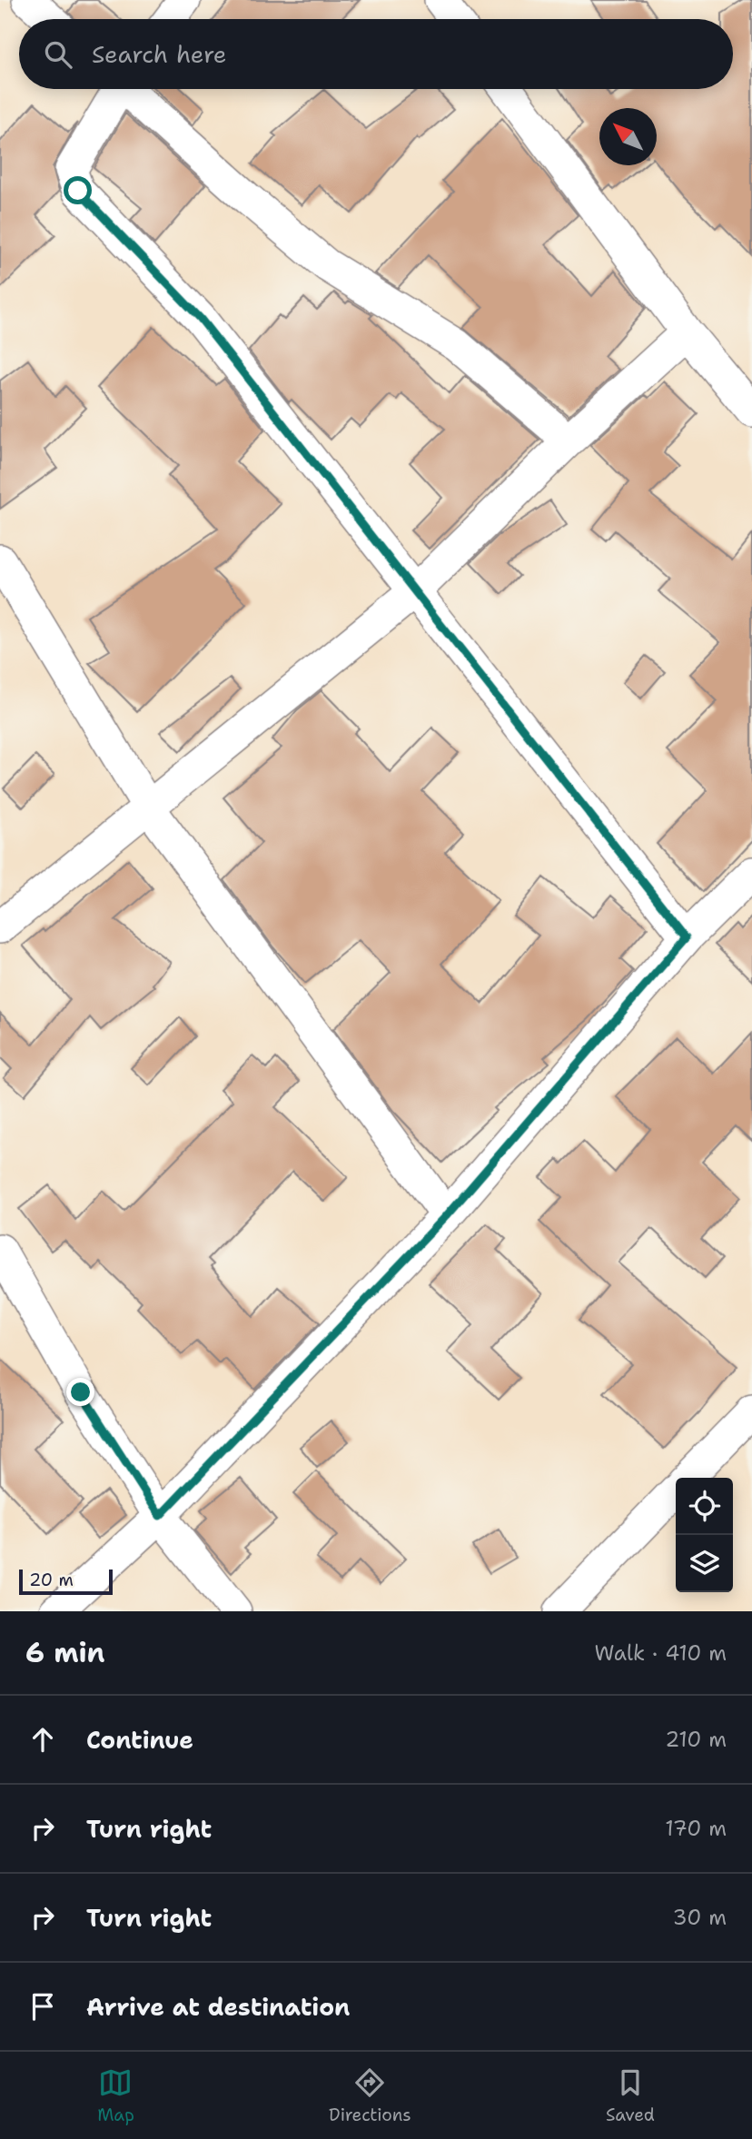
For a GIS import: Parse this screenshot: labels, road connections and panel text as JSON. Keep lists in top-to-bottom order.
{
  "scale_bar": "20 m",
  "north": "top left",
  "page": {
    "search": "Search here",
    "scale": "20 m",
    "heading": ["6 min", "Walk · 410 m"],
    "list": [
      ["Continue", "210 m"],
      ["Turn right", "170 m"],
      ["Turn right", "30 m"],
      "Arrive at destination"
    ],
    "nav": ["Map", "Directions", "Saved"]
  }
}
